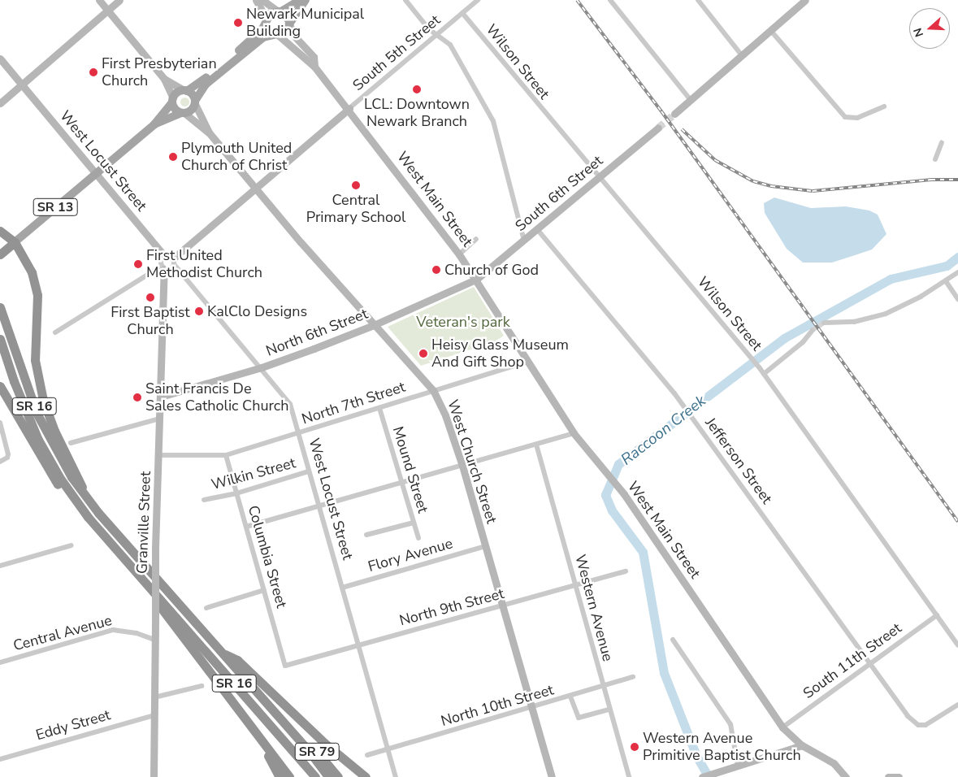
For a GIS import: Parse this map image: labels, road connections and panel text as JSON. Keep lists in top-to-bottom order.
{
  "streets": {
    "highway": ["SR 13", "SR 16", "SR 79"],
    "street": [
      "South 5th Street",
      "Wilson Street",
      "West Locust Street",
      "South 6th Street",
      "West Main Street",
      "North 6th Street",
      "North 7th Street",
      "Jefferson Street",
      "West Church Street",
      "Mound Street",
      "Wilkin Street",
      "Granville Street",
      "Flory Avenue",
      "Columbia Street",
      "North 9th Street",
      "Western Avenue",
      "Central Avenue",
      "South 11th Street",
      "North 10th Street",
      "Eddy Street"
    ]
  },
  "crossings": [
    ["South 5th Street", "Wilson Street"],
    ["South 5th Street", "West Main Street"],
    ["Wilson Street", "South 6th Street"],
    ["Wilson Street", "South 11th Street"],
    ["West Locust Street", "SR 13"],
    ["West Locust Street", "North 6th Street"],
    ["West Locust Street", "North 7th Street"],
    ["West Locust Street", "Wilkin Street"],
    ["West Locust Street", "Flory Avenue"],
    ["West Locust Street", "North 9th Street"],
    ["West Locust Street", "North 10th Street"],
    ["South 6th Street", "West Main Street"],
    ["South 6th Street", "North 6th Street"],
    ["South 6th Street", "Jefferson Street"],
    ["West Main Street", "North 6th Street"],
    ["West Main Street", "North 7th Street"],
    ["West Main Street", "South 11th Street"],
    ["SR 13", "West Church Street"],
    ["North 6th Street", "West Church Street"],
    ["North 6th Street", "Granville Street"],
    ["North 7th Street", "West Church Street"],
    ["North 7th Street", "Mound Street"],
    ["North 7th Street", "Granville Street"],
    ["North 7th Street", "Columbia Street"],
    ["SR 16", "SR 79"],
    ["Jefferson Street", "South 11th Street"],
    ["West Church Street", "Flory Avenue"],
    ["West Church Street", "North 9th Street"],
    ["West Church Street", "North 10th Street"],
    ["Wilkin Street", "Columbia Street"],
    ["Granville Street", "Central Avenue"],
    ["Granville Street", "Eddy Street"],
    ["Columbia Street", "North 9th Street"],
    ["North 9th Street", "Western Avenue"],
    ["Western Avenue", "North 10th Street"]
  ],
  "water": ["Raccoon Creek"],
  "parks": ["Veteran's park"],
  "places": [
    "Newark Municipal Building",
    "First Presbyterian Church",
    "LCL: Downtown Newark Branch",
    "Plymouth United Church of Christ",
    "Central Primary School",
    "First United Methodist Church",
    "Church of God",
    "First Baptist Church",
    "KalClo Designs",
    "Heisy Glass Museum And Gift Shop",
    "Saint Francis De Sales Catholic Church",
    "Western Avenue Primitive Baptist Church"
  ],
  "north": "left"
}
